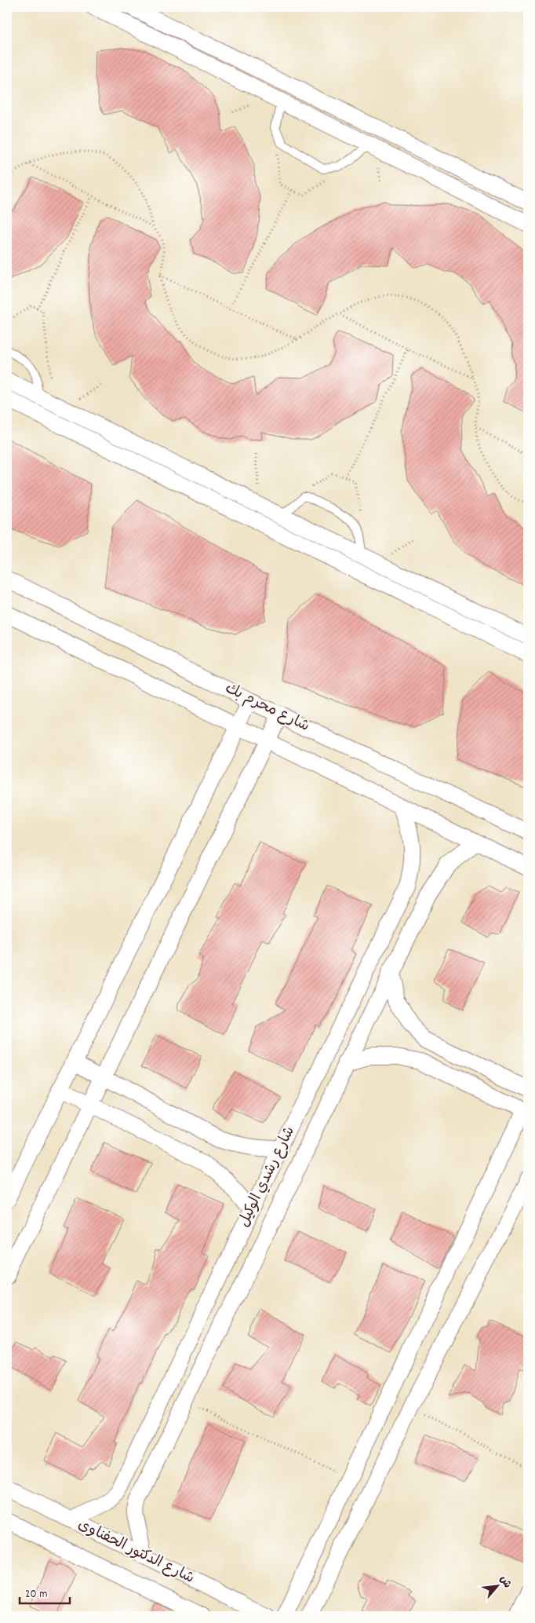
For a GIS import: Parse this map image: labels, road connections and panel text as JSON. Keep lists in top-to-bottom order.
{
  "streets": {
    "street": ["شارع محرم بك", "شارع رشدي الوكيل", "شارع الدكتور الحفناوى"]
  },
  "crossings": [
    ["شارع محرم بك", "شارع رشدي الوكيل"],
    ["شارع رشدي الوكيل", "شارع الدكتور الحفناوى"]
  ],
  "scale_bar": "20 m",
  "north": "top right"
}
